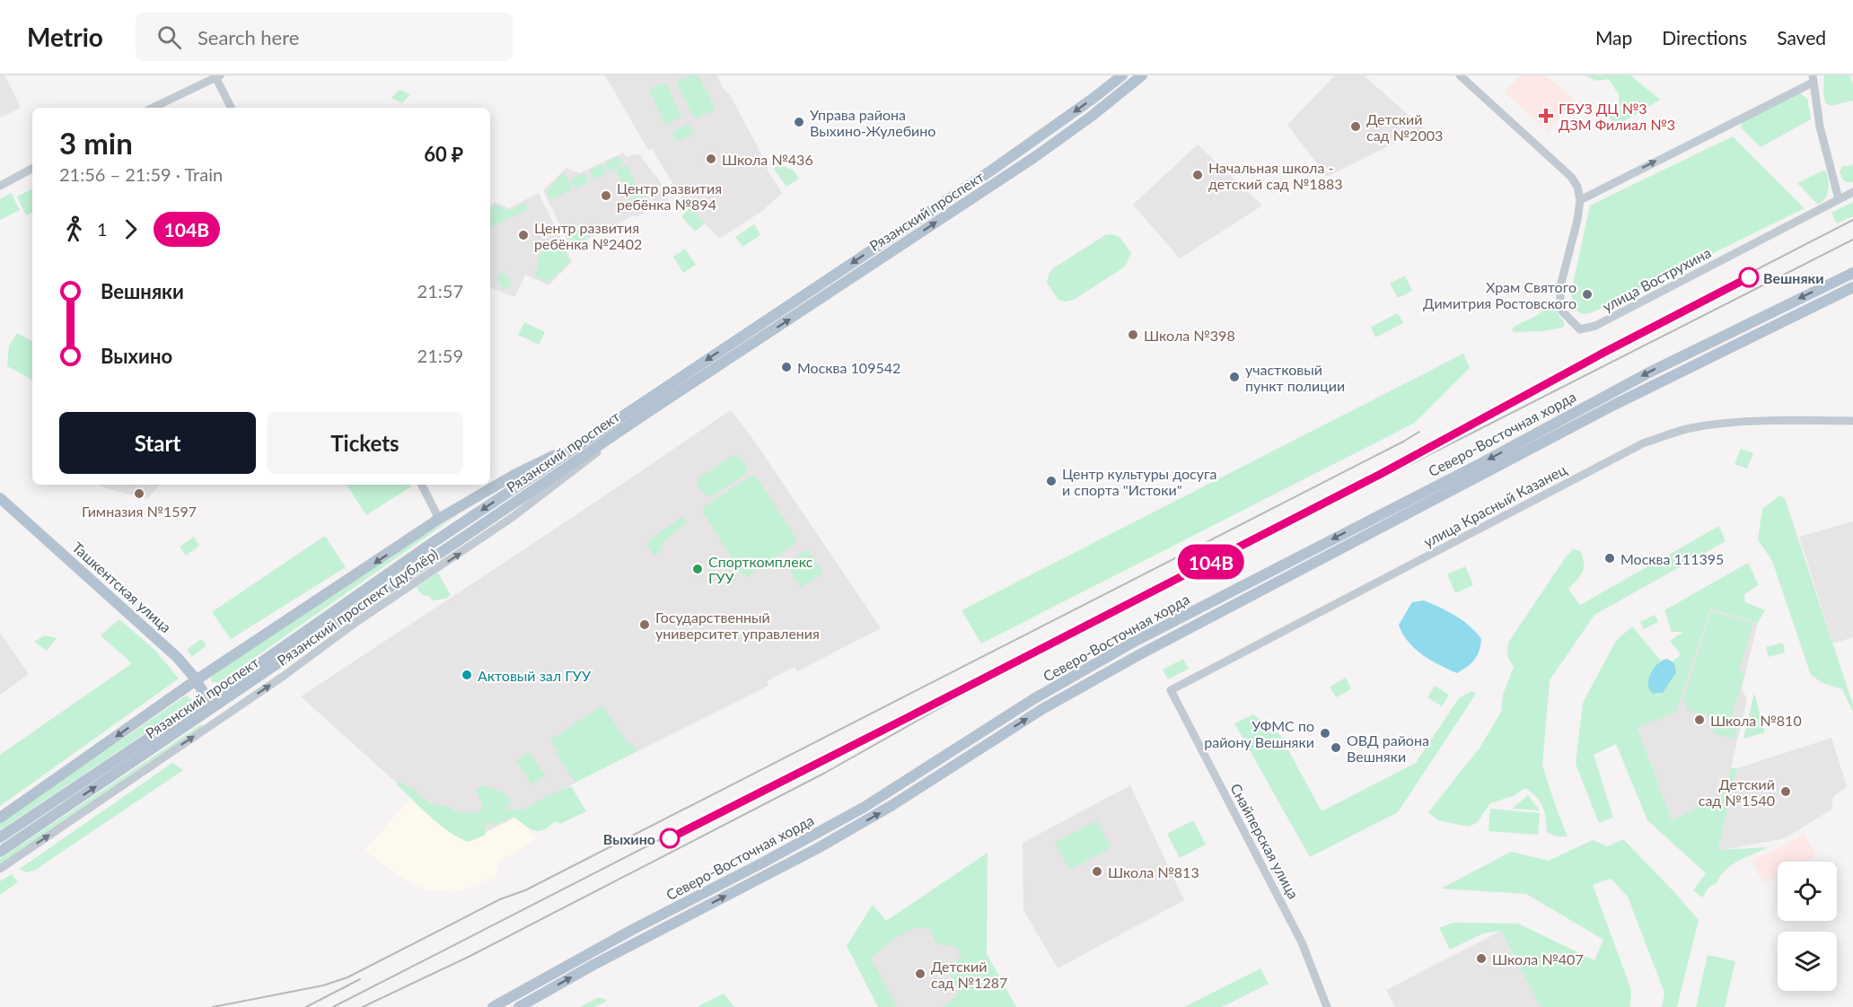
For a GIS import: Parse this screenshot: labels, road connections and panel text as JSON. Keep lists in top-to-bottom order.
{
  "streets": {
    "main road": [
      "Рязанский проспект",
      "Северо-Восточная хорда",
      "Ташкентская улица",
      "Рязанский проспект (дублёр)"
    ],
    "street": ["улица Вострухина", "улица Красный Казанец", "Снайперская улица"]
  },
  "crossings": [
    ["Рязанский проспект", "Ташкентская улица"],
    ["Рязанский проспект", "Рязанский проспект (дублёр)"],
    ["улица Красный Казанец", "Снайперская улица"],
    ["Ташкентская улица", "Рязанский проспект (дублёр)"]
  ],
  "places": {
    "health": ["ГБУЗ ДЦ №3 ДЗМ Филиал №3"],
    "other": [
      "Управа района Выхино-Жулебино",
      "Детский сад №2003",
      "Школа №436",
      "Начальная школа - детский сад №1883",
      "Центр развития ребёнка №894",
      "Центр развития ребёнка №2402",
      "Вешняки",
      "Храм Святого Димитрия Ростовского",
      "Школа №398",
      "Москва 109542",
      "участковый пункт полиции",
      "Центр культуры досуга и спорта \"Истоки\"",
      "Гимназия №1597",
      "Москва 111395",
      "Спорткомплекс ГУУ",
      "Государственный университет управления",
      "Актовый зал ГУУ",
      "Школа №810",
      "УФМС по району Вешняки",
      "ОВД района Вешняки",
      "Детский сад №1540",
      "Выхино",
      "Школа №813",
      "Школа №407",
      "Детский сад №1287"
    ]
  },
  "page": {
    "header": "Metrio",
    "search": "Search here",
    "nav": ["Map", "Directions", "Saved"],
    "on_map": "104В",
    "heading": ["3 min", "21:56 – 21:59 · Train", "60 ₽"],
    "legs": ["1", "104В"],
    "list": [
      {
        "name": "Вешняки",
        "value": "21:57"
      },
      {
        "name": "Выхино",
        "value": "21:59"
      }
    ],
    "buttons": ["Start", "Tickets"]
  }
}
